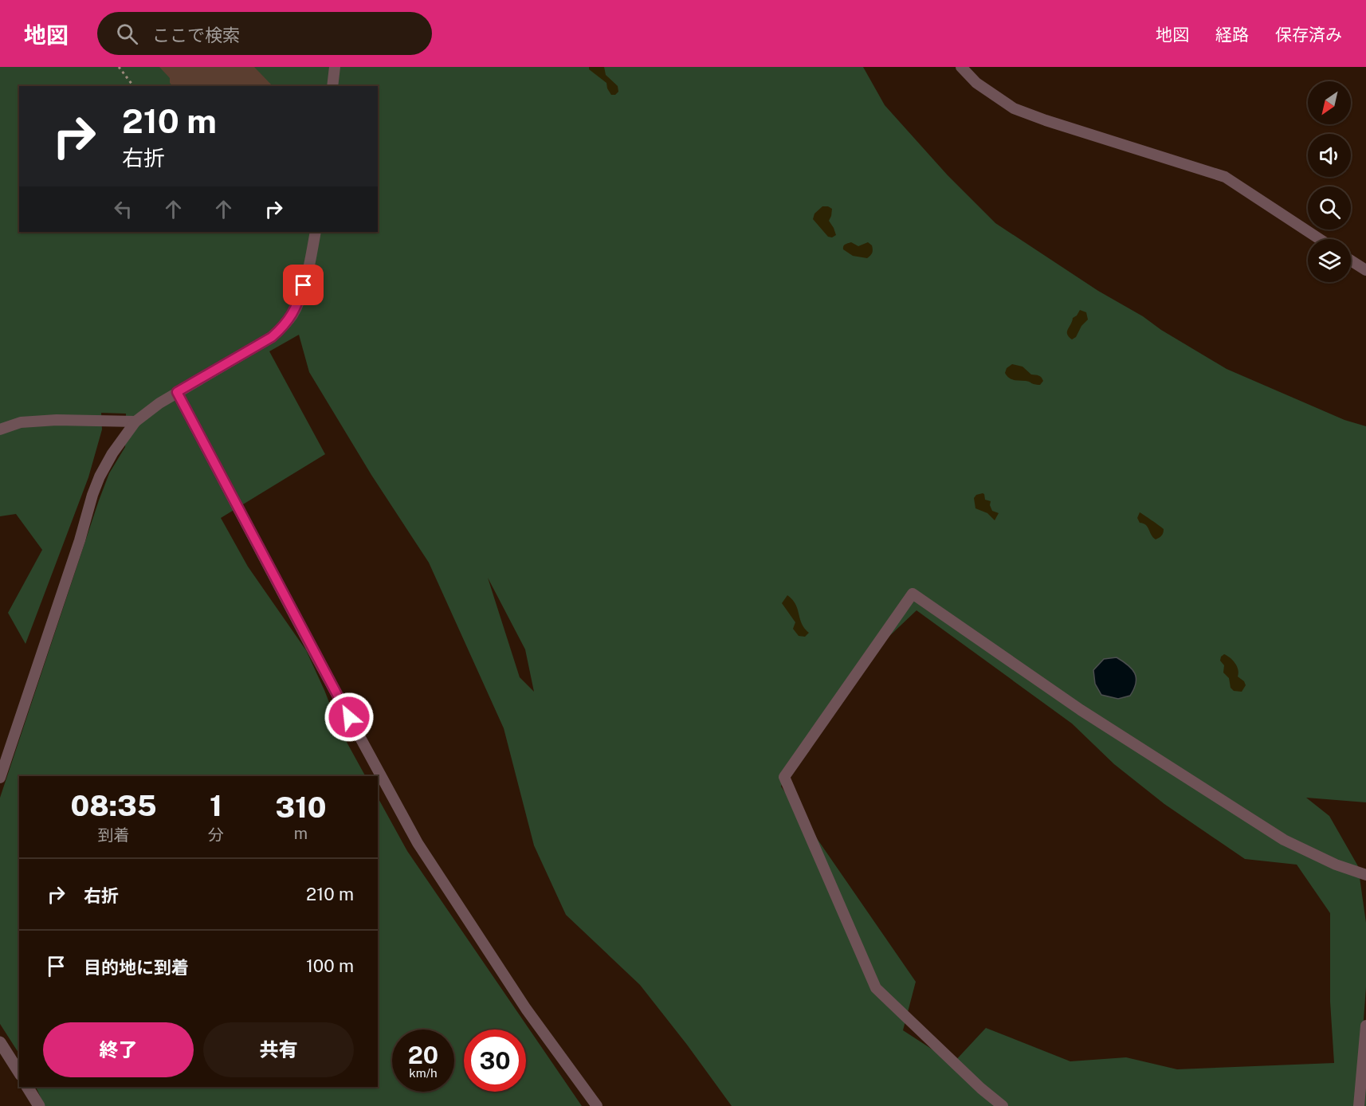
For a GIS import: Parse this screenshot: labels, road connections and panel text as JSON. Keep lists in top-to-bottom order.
{
  "north": "bottom left",
  "page": {
    "header": "地図",
    "search": "ここで検索",
    "nav": ["地図", "経路", "保存済み"],
    "turn": ["210 m", "右折"],
    "eta": [
      "08:35",
      "到着",
      "1",
      "分",
      "310",
      "m"
    ],
    "list": [
      {
        "name": "右折",
        "value": "210 m"
      },
      {
        "name": "目的地に到着",
        "value": "100 m"
      }
    ],
    "buttons": ["終了", "共有"],
    "speed": "20 km/h",
    "limit": "30"
  }
}
